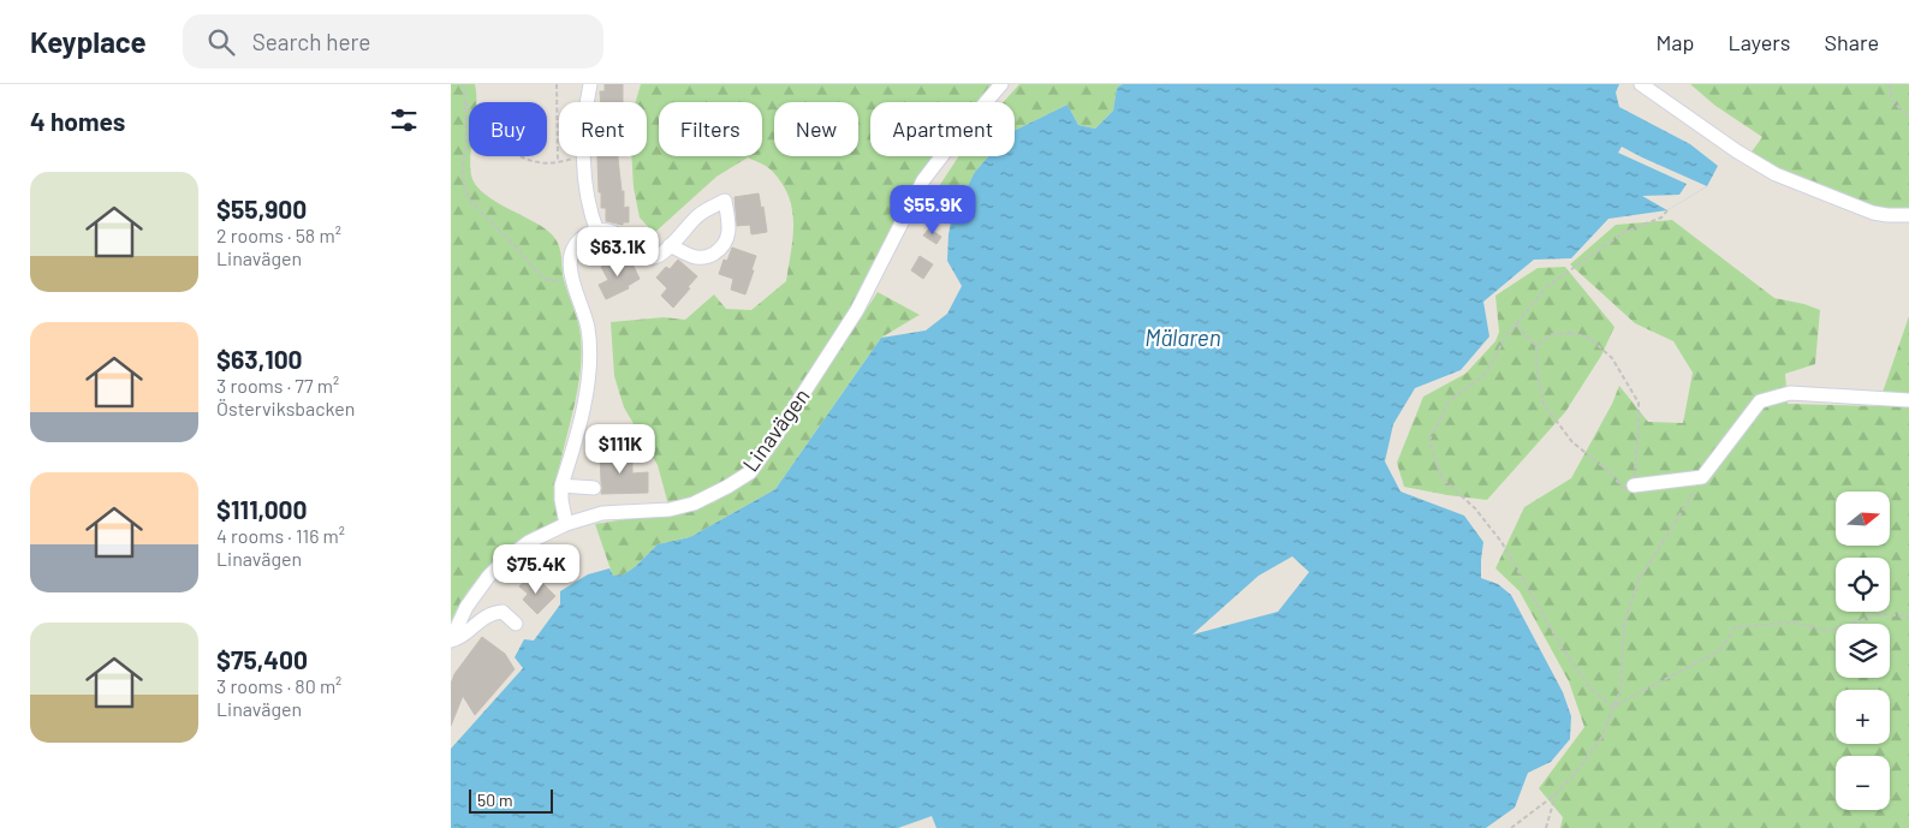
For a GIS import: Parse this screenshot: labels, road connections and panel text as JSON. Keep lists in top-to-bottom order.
{
  "streets": {
    "street": ["Linavägen"]
  },
  "water": ["Mälaren"],
  "scale_bar": "50 m",
  "north": "right",
  "page": {
    "header": "Keyplace",
    "search": "Search here",
    "nav": ["Map", "Layers", "Share"],
    "heading": "4 homes",
    "chip": [
      "Buy",
      "Rent",
      "Filters",
      "New",
      "Apartment"
    ],
    "list": [
      {
        "name": "$55,900",
        "note": "2 rooms · 58 m² · Linavägen"
      },
      {
        "name": "$63,100",
        "note": "3 rooms · 77 m² · Österviksbacken"
      },
      {
        "name": "$111,000",
        "note": "4 rooms · 116 m² · Linavägen"
      },
      {
        "name": "$75,400",
        "note": "3 rooms · 80 m² · Linavägen"
      }
    ],
    "price": [
      "$55.9K",
      "$63.1K",
      "$111K",
      "$75.4K"
    ],
    "map_buttons": ["+", "−"],
    "scale": "50 m"
  }
}
